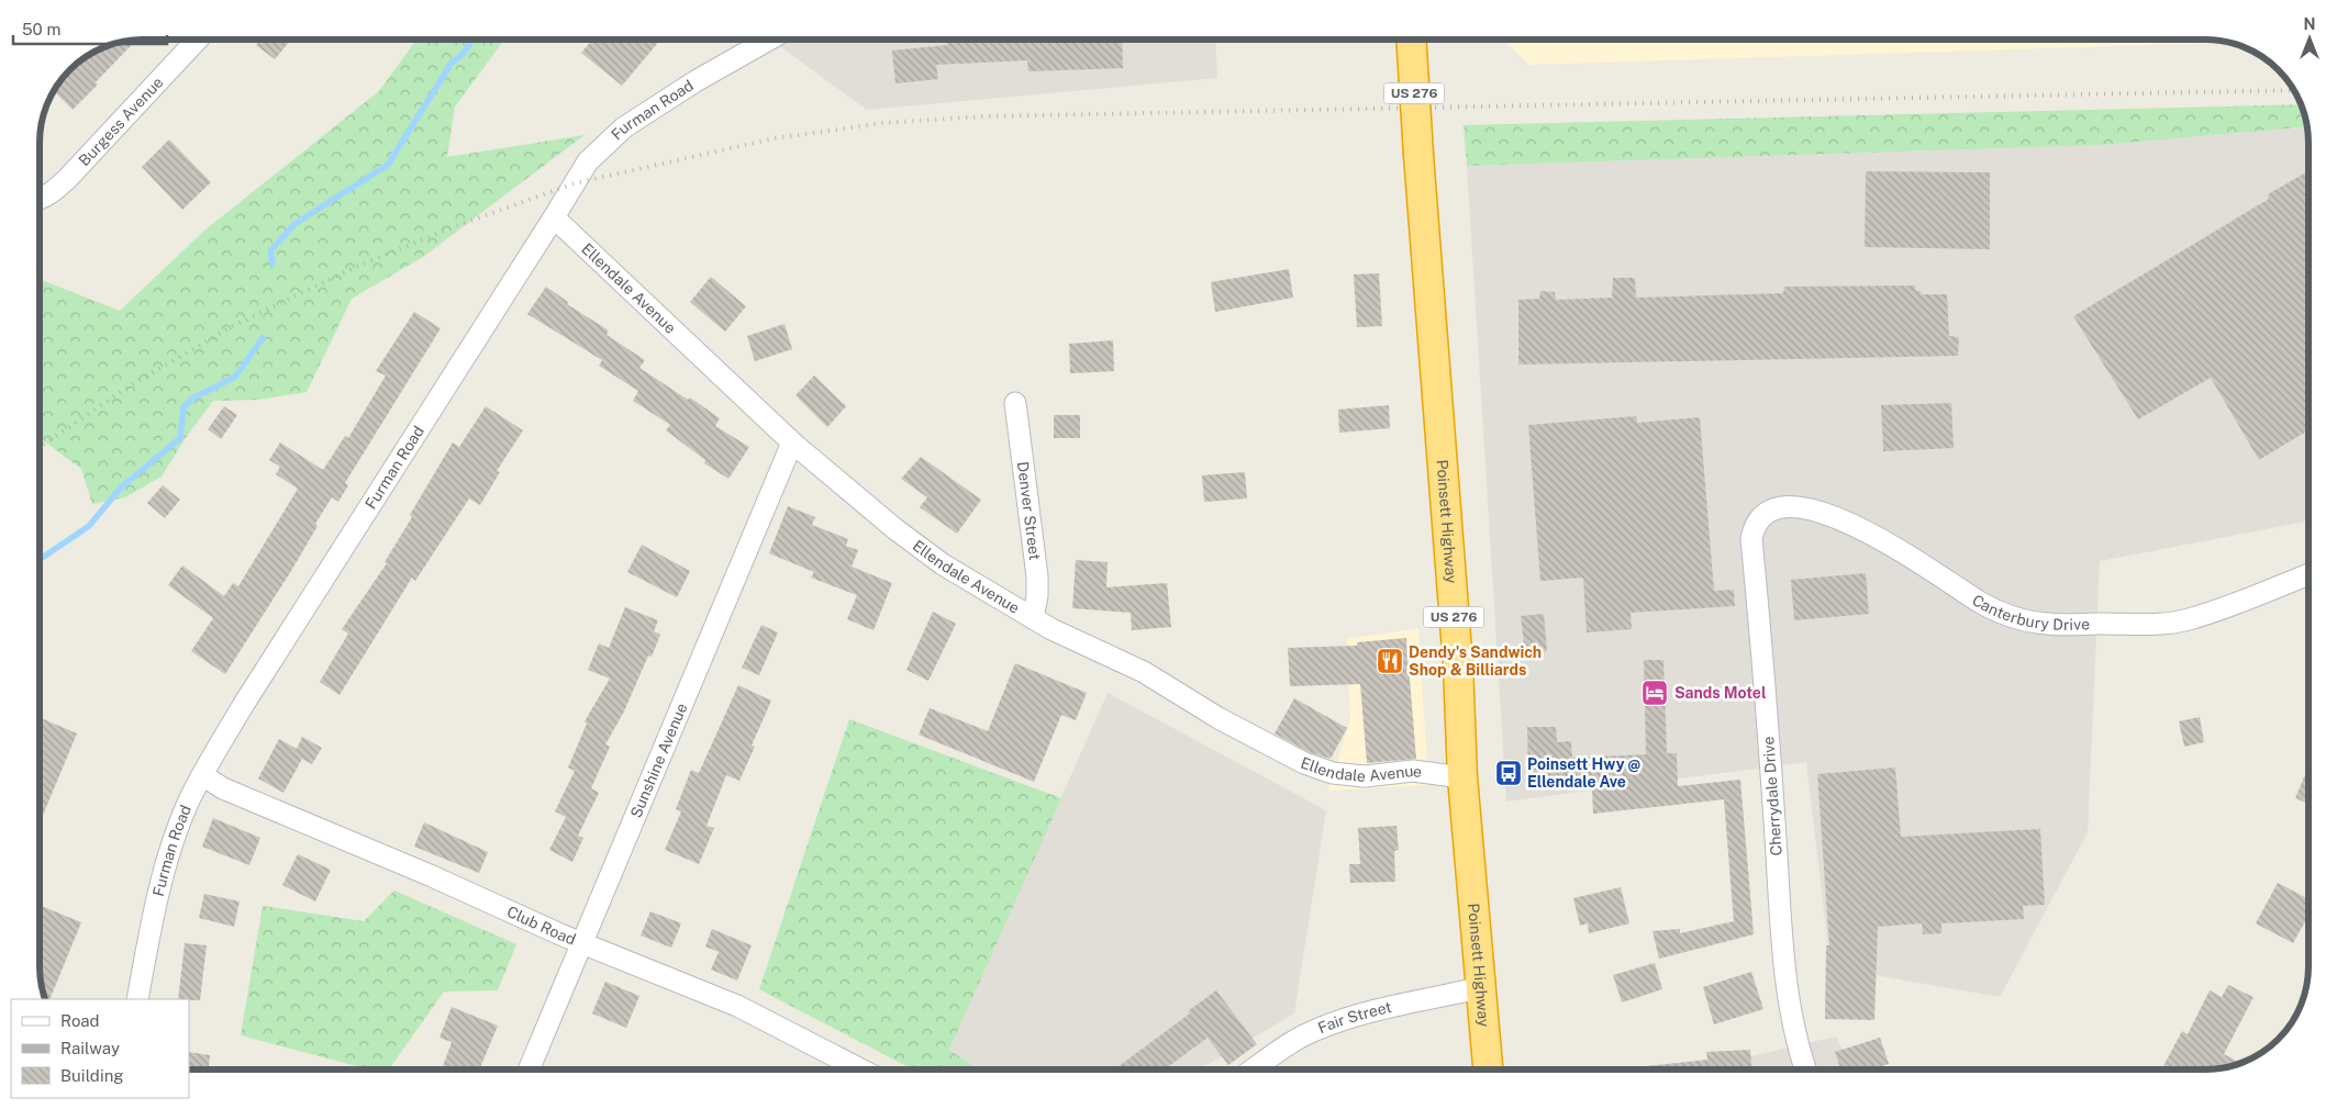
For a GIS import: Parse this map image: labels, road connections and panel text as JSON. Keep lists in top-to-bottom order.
{
  "streets": {
    "highway": ["US 276", "Poinsett Highway"],
    "street": [
      "Furman Road",
      "Burgess Avenue",
      "Ellendale Avenue",
      "Denver Street",
      "Canterbury Drive",
      "Sunshine Avenue",
      "Cherrydale Drive",
      "Club Road",
      "Fair Street"
    ]
  },
  "crossings": [
    ["Furman Road", "Ellendale Avenue"],
    ["Furman Road", "Club Road"],
    ["Ellendale Avenue", "Denver Street"],
    ["Ellendale Avenue", "Poinsett Highway"],
    ["Ellendale Avenue", "Sunshine Avenue"],
    ["Poinsett Highway", "Fair Street"],
    ["Canterbury Drive", "Cherrydale Drive"],
    ["Sunshine Avenue", "Club Road"]
  ],
  "places": {
    "restaurant": ["Dendy's Sandwich Shop & Billiards"],
    "hotel": ["Sands Motel"],
    "bus stop": ["Poinsett Hwy @ Ellendale Ave"]
  },
  "legend": ["Road", "Railway", "Building"],
  "scale_bar": "50 m",
  "north": "top"
}
